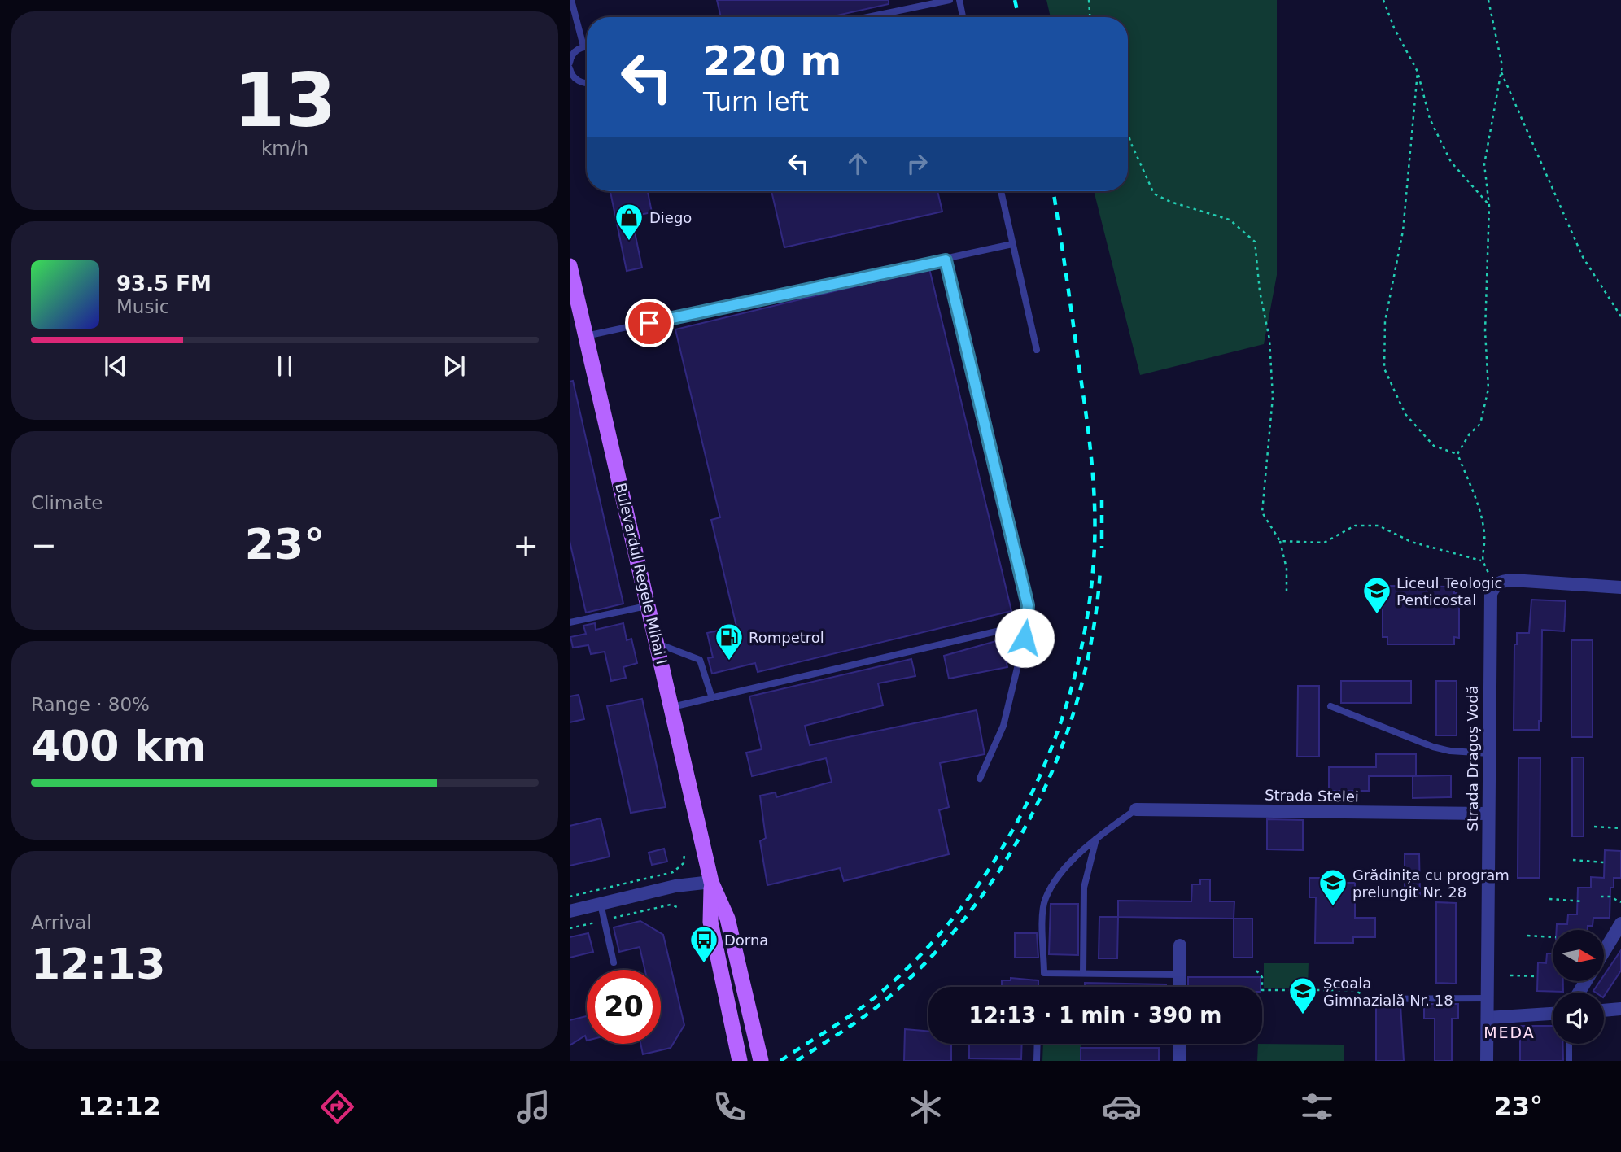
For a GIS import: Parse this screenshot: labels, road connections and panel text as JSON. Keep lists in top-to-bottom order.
{
  "streets": {
    "main road": ["Bulevardul Regele Mihai I"],
    "street": ["Strada Dragoș Vodă", "Strada Stelei"]
  },
  "crossings": [
    ["Strada Dragoș Vodă", "Strada Stelei"]
  ],
  "districts": ["MEDA"],
  "places": {
    "shop": ["Diego"],
    "school or university": ["Liceul Teologic Penticostal", "Grădinița cu program prelungit Nr. 28", "Școala Gimnazială Nr. 18"],
    "fuel station": ["Rompetrol"],
    "bus stop": ["Dorna"]
  },
  "north": "right",
  "page": {
    "tile": [
      ["13", "km/h"],
      "Climate",
      ["Range · 80%", "400 km"],
      ["Arrival", "12:13"]
    ],
    "turn": ["220 m", "Turn left"],
    "song": ["93.5 FM", "Music"],
    "heat": ["−", "23°", "+"],
    "limit": "20",
    "trip": "12:13 · 1 min · 390 m",
    "tabs": ["12:12", "23°"]
  }
}
